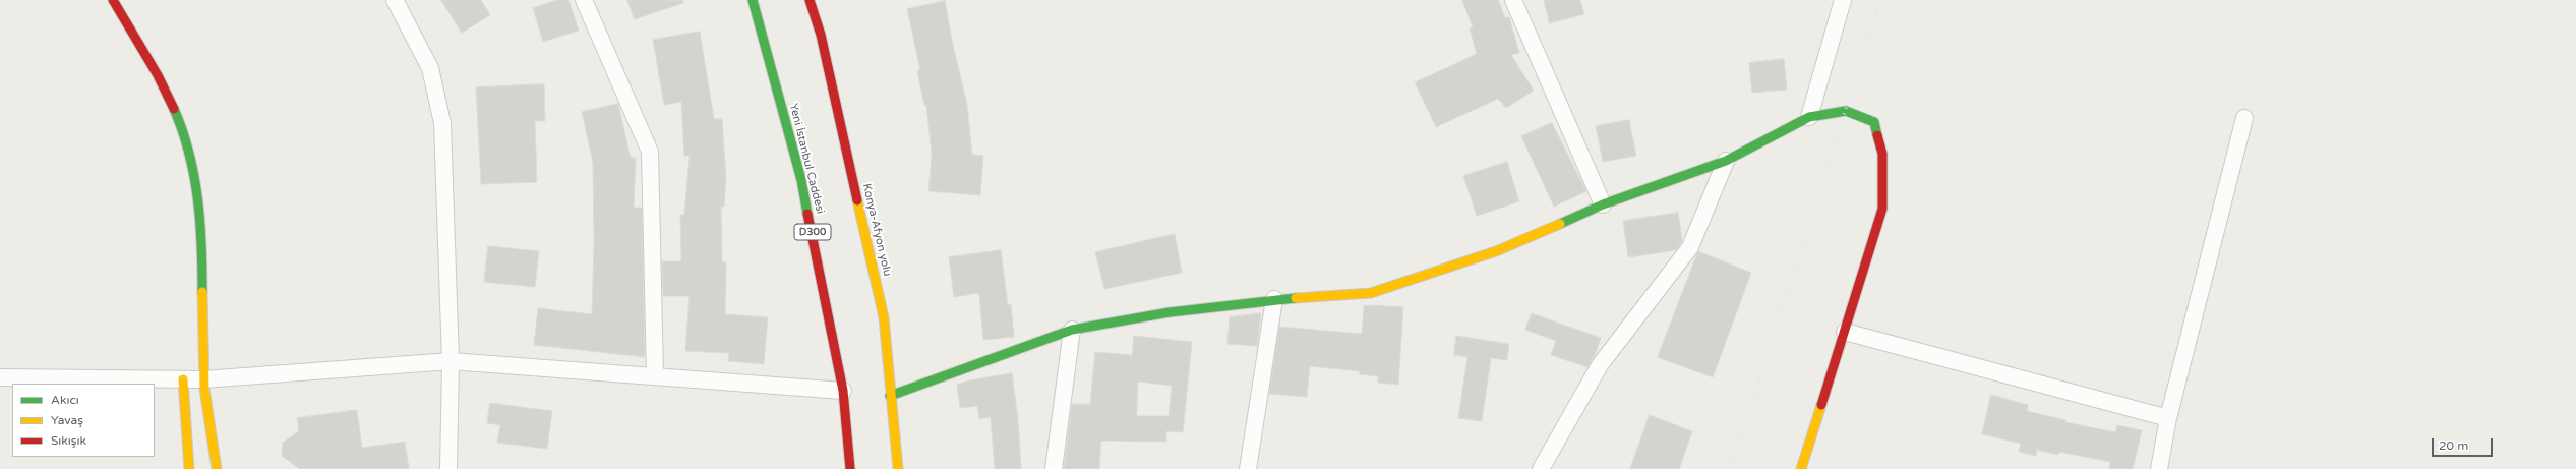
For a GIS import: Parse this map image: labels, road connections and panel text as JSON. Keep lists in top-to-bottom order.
{
  "streets": {
    "main road": ["Yeni İstanbul Caddesi", "Konya-Afyon yolu", "D300"]
  },
  "legend": ["Akıcı", "Yavaş", "Sıkışık"],
  "scale_bar": "20 m"
}
